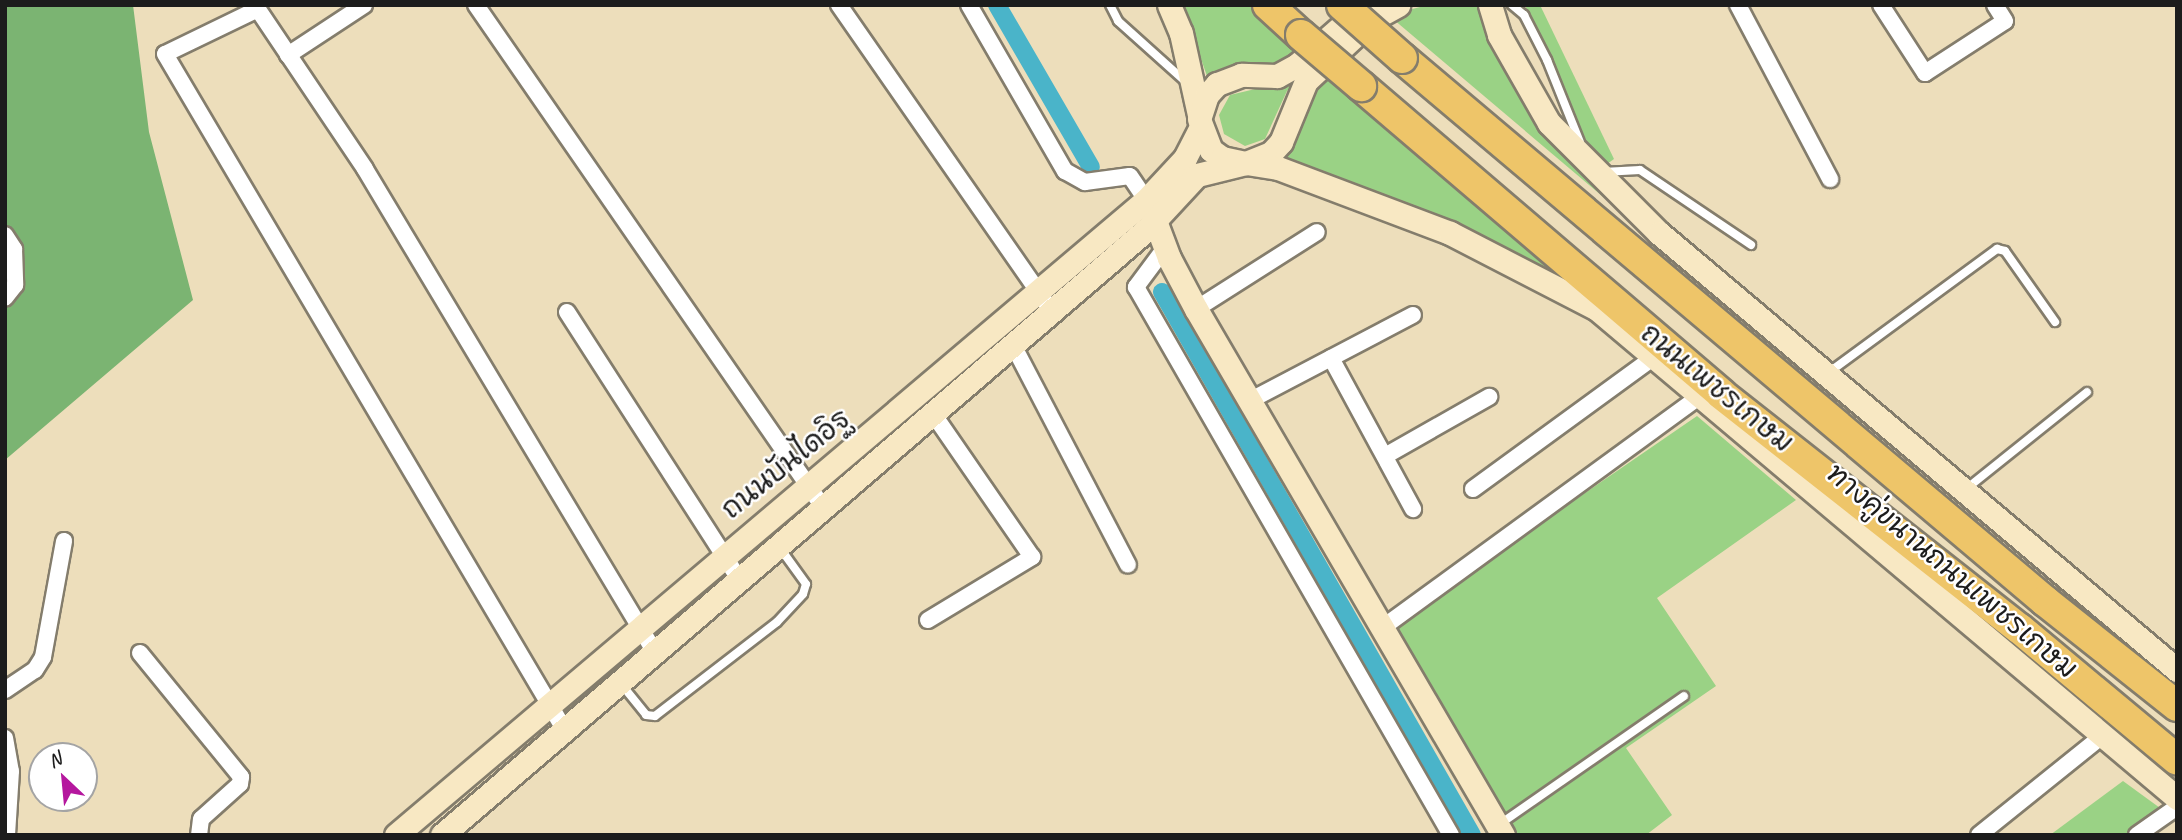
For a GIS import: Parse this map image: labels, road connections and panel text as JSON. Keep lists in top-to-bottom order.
{
  "streets": {
    "highway": ["ถนนเพชรเกษม"],
    "main road": ["ถนนบันไดอิฐ", "ทางคู่ขนานถนนเพชรเกษม"]
  },
  "crossings": [
    ["ถนนบันไดอิฐ", "ทางคู่ขนานถนนเพชรเกษม"]
  ],
  "north": "top left"
}
